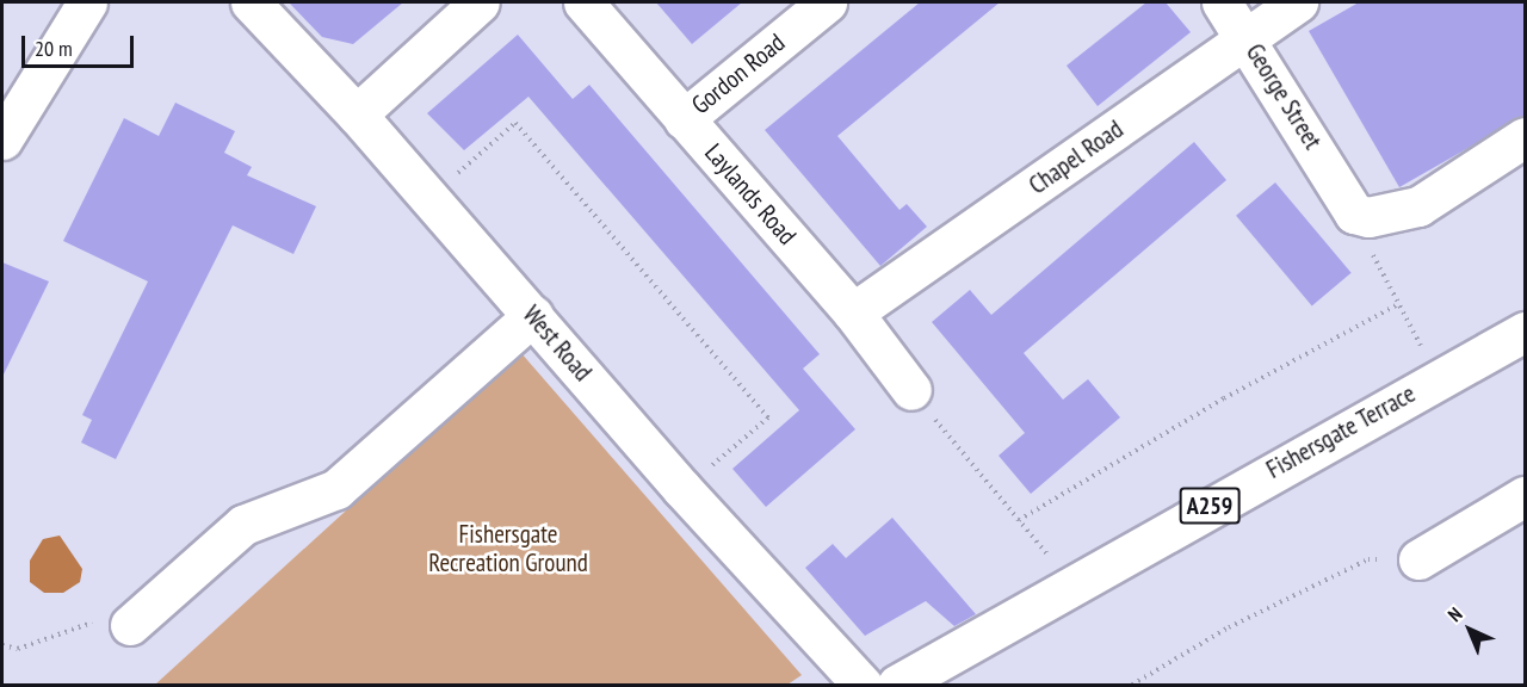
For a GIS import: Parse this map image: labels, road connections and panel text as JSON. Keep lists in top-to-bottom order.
{
  "streets": {
    "street": [
      "Gordon Road",
      "George Street",
      "Chapel Road",
      "Laylands Road",
      "West Road",
      "Fishersgate Terrace",
      "A259"
    ]
  },
  "crossings": [
    ["Gordon Road", "Laylands Road"],
    ["George Street", "Chapel Road"],
    ["Chapel Road", "Laylands Road"]
  ],
  "parks": ["Fishersgate Recreation Ground"],
  "scale_bar": "20 m",
  "north": "top left"
}
